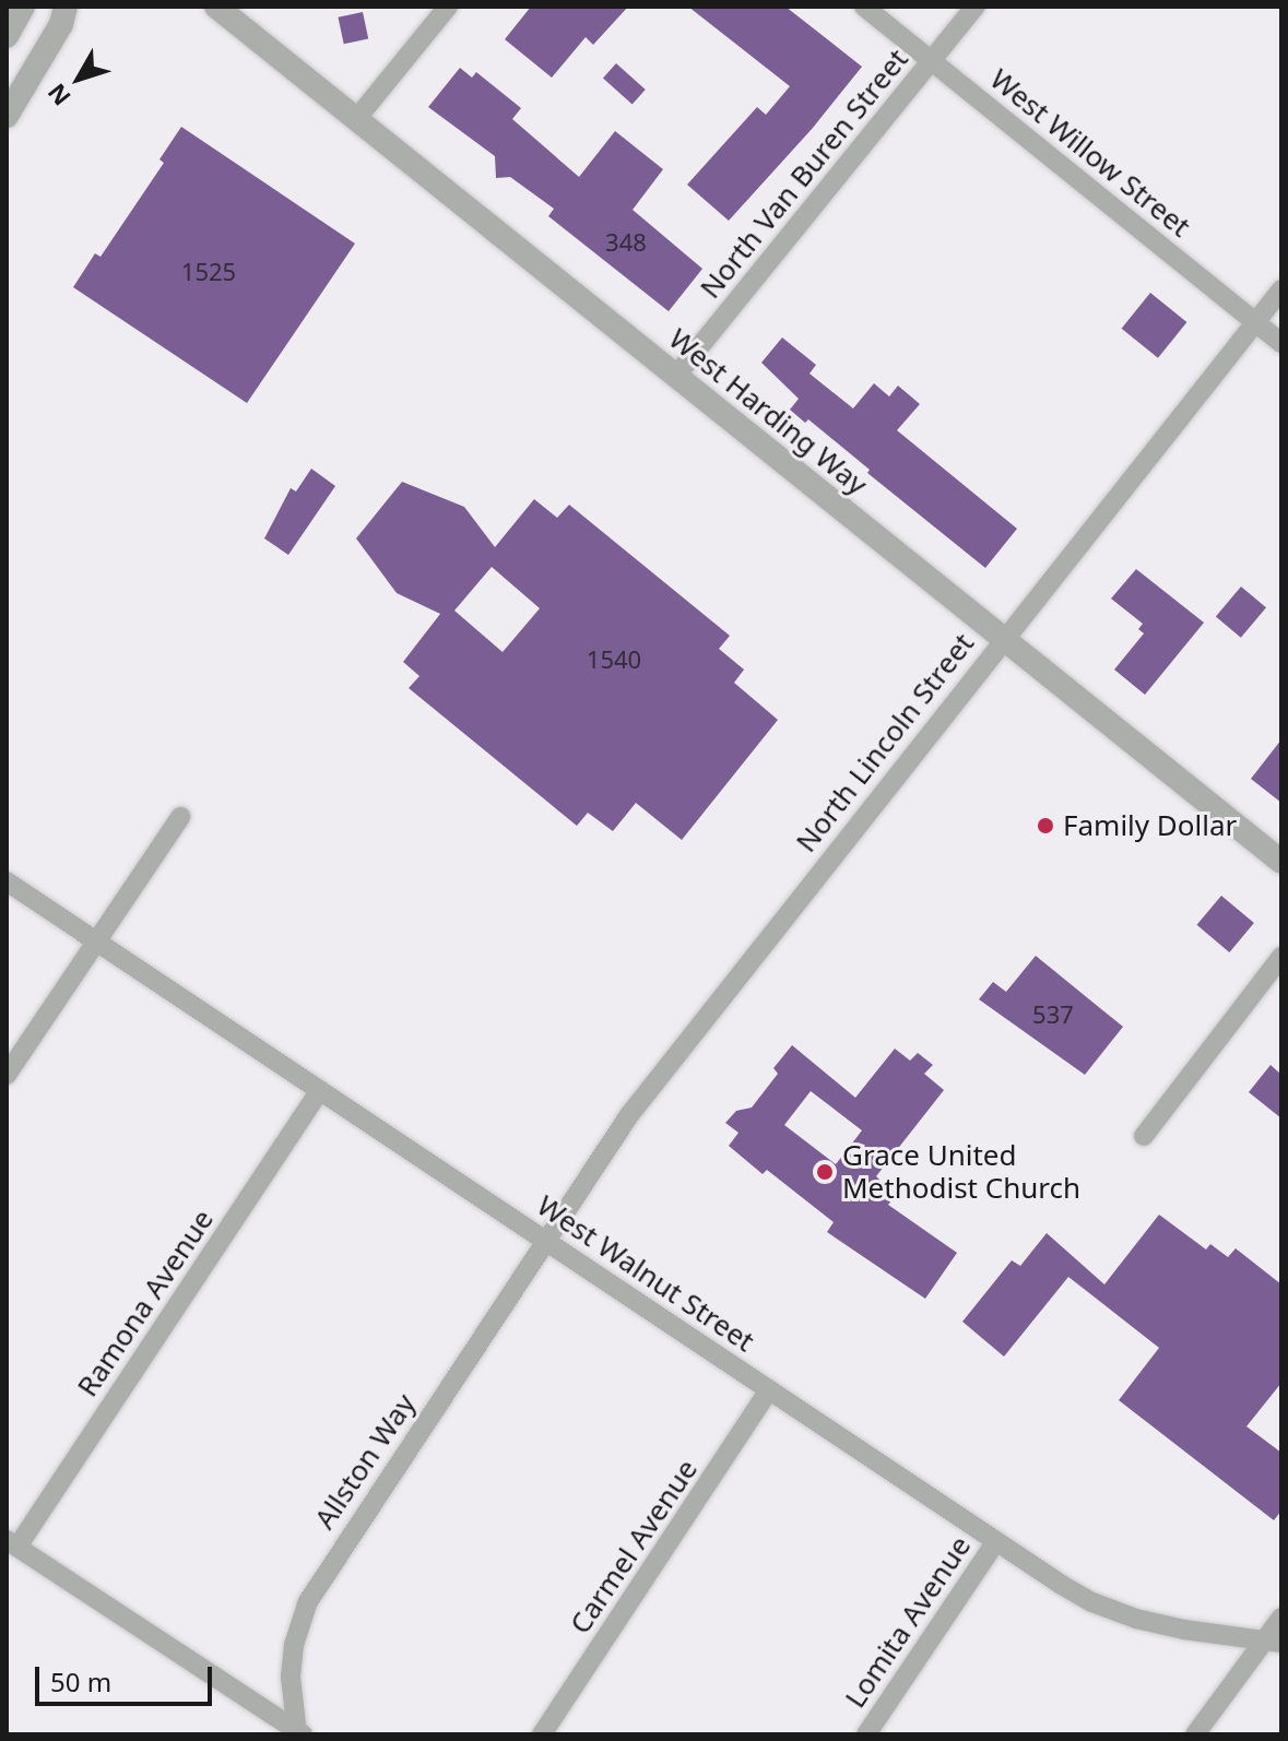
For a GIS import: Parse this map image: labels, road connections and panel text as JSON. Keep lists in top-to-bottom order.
{
  "streets": {
    "street": [
      "West Willow Street",
      "North Van Buren Street",
      "West Harding Way",
      "North Lincoln Street",
      "West Walnut Street",
      "Ramona Avenue",
      "Allston Way",
      "Carmel Avenue",
      "Lomita Avenue"
    ]
  },
  "crossings": [
    ["West Willow Street", "North Van Buren Street"],
    ["West Willow Street", "North Lincoln Street"],
    ["North Van Buren Street", "West Harding Way"],
    ["West Harding Way", "North Lincoln Street"],
    ["North Lincoln Street", "West Walnut Street"],
    ["North Lincoln Street", "Allston Way"],
    ["West Walnut Street", "Ramona Avenue"],
    ["West Walnut Street", "Allston Way"],
    ["West Walnut Street", "Carmel Avenue"],
    ["West Walnut Street", "Lomita Avenue"]
  ],
  "places": ["Family Dollar", "Grace United Methodist Church"],
  "house_numbers": [
    "348",
    "1525",
    "1540",
    "537"
  ],
  "scale_bar": "50 m",
  "north": "bottom left"
}
